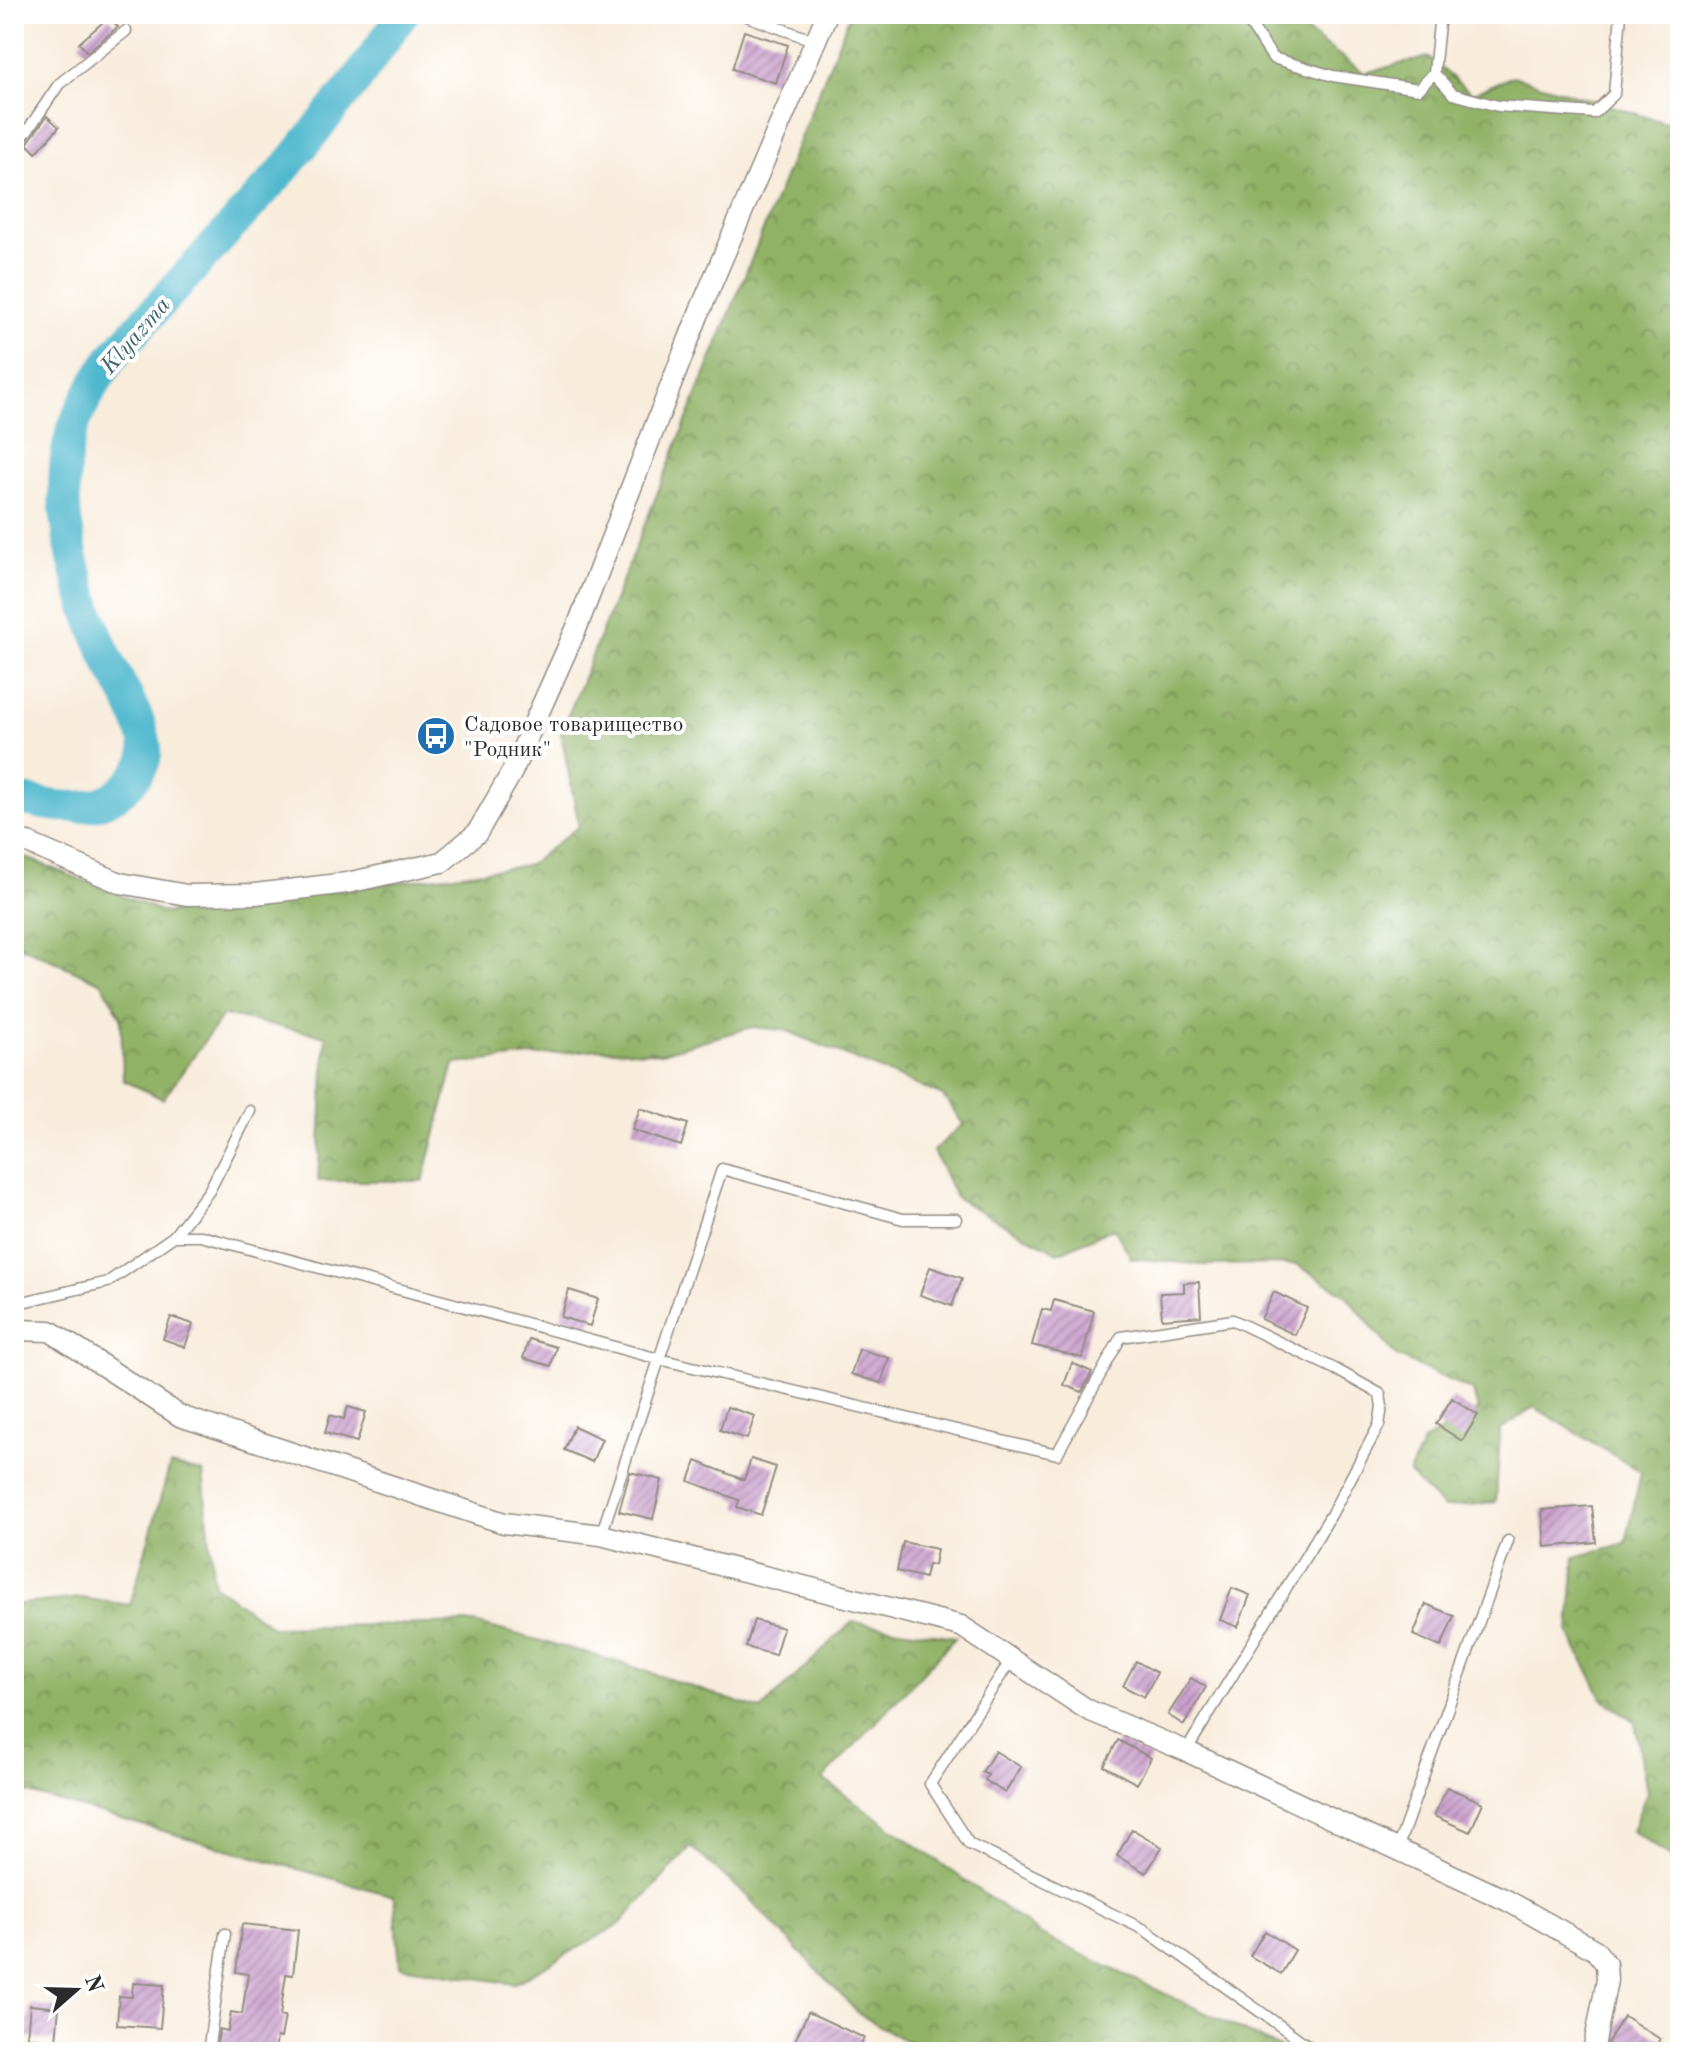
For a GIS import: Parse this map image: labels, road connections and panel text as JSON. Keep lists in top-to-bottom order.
{
  "water": ["Klyazma"],
  "places": {
    "bus stop": ["Садовое товарищество \"Родник\""]
  },
  "north": "right"
}
